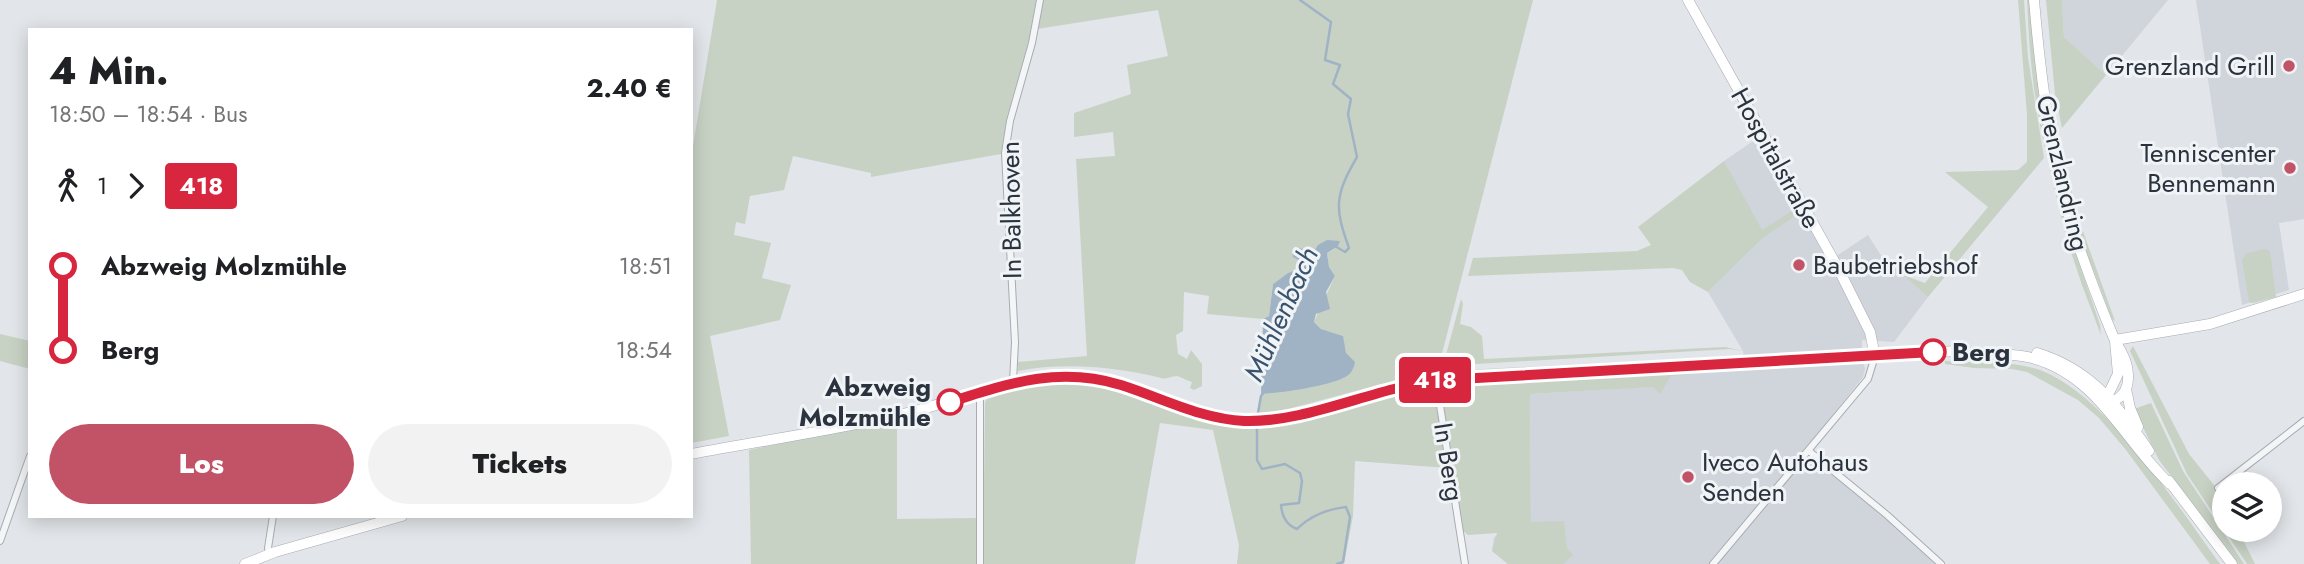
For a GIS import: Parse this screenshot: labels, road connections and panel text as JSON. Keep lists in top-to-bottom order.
{
  "streets": {
    "main road": ["Hospitalstraße", "Grenzlandring"],
    "street": ["In Balkhoven", "In Berg"]
  },
  "water": ["Mühlenbach"],
  "places": [
    "Grenzland Grill",
    "Tenniscenter Bennemann",
    "Baubetriebshof",
    "Berg",
    "Abzweig Molzmühle",
    "Iveco Autohaus Senden"
  ],
  "lines": ["bus line 418"],
  "page": {
    "on_map": "418",
    "heading": ["4 Min.", "18:50 – 18:54 · Bus", "2.40 €"],
    "legs": ["1", "418"],
    "list": [
      {
        "name": "Abzweig Molzmühle",
        "value": "18:51"
      },
      {
        "name": "Berg",
        "value": "18:54"
      }
    ],
    "buttons": ["Los", "Tickets"]
  }
}
